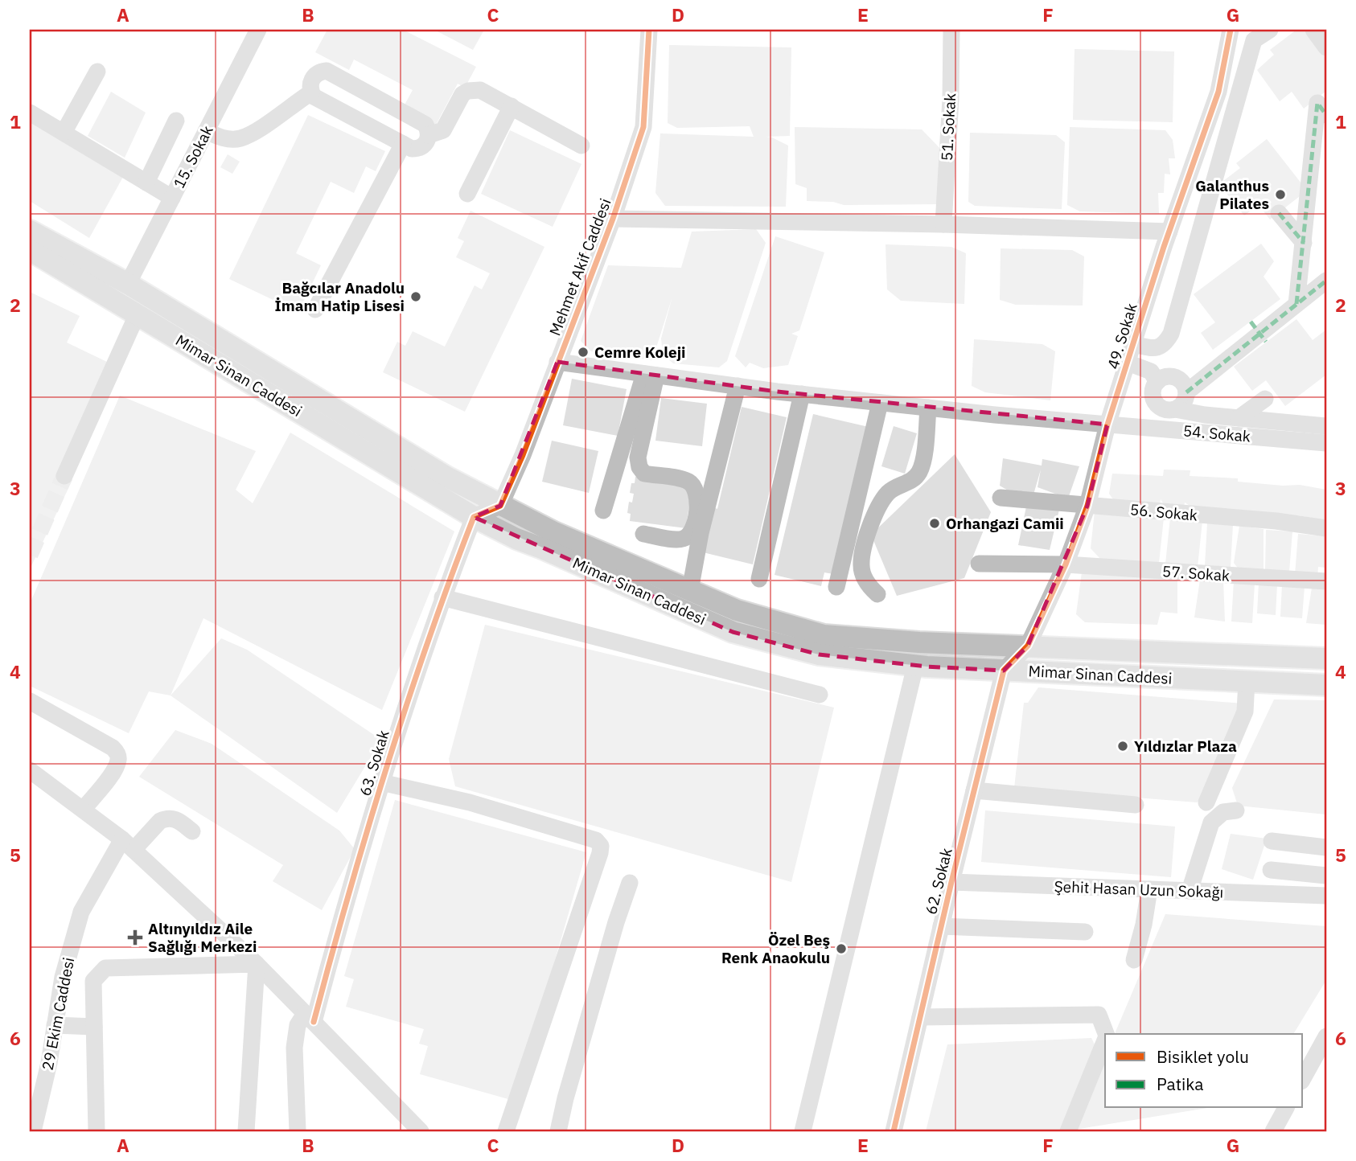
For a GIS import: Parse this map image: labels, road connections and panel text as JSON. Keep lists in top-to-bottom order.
{
  "streets": {
    "main road": ["Mimar Sinan Caddesi"],
    "street": [
      "51. Sokak",
      "15. Sokak",
      "Mehmet Akif Caddesi",
      "49. Sokak",
      "54. Sokak",
      "56. Sokak",
      "57. Sokak",
      "63. Sokak",
      "62. Sokak",
      "Şehit Hasan Uzun Sokağı",
      "29 Ekim Caddesi"
    ]
  },
  "crossings": [
    ["15. Sokak", "Mimar Sinan Caddesi"],
    ["Mehmet Akif Caddesi", "Mimar Sinan Caddesi"],
    ["Mehmet Akif Caddesi", "54. Sokak"],
    ["49. Sokak", "Mimar Sinan Caddesi"],
    ["49. Sokak", "54. Sokak"],
    ["49. Sokak", "56. Sokak"],
    ["49. Sokak", "57. Sokak"],
    ["Mimar Sinan Caddesi", "63. Sokak"],
    ["Mimar Sinan Caddesi", "62. Sokak"],
    ["62. Sokak", "Şehit Hasan Uzun Sokağı"]
  ],
  "places": {
    "other": [
      "Galanthus Pilates",
      "Bağcılar Anadolu İmam Hatip Lisesi",
      "Cemre Koleji",
      "Orhangazi Camii",
      "Yıldızlar Plaza",
      "Özel Beş Renk Anaokulu"
    ],
    "health": ["Altınyıldız Aile Sağlığı Merkezi"]
  },
  "legend": ["Bisiklet yolu", "Patika"],
  "grid": {
    "columns": [
      "A",
      "B",
      "C",
      "D",
      "E",
      "F",
      "G"
    ],
    "rows": [
      "1",
      "2",
      "3",
      "4",
      "5",
      "6"
    ]
  }
}
